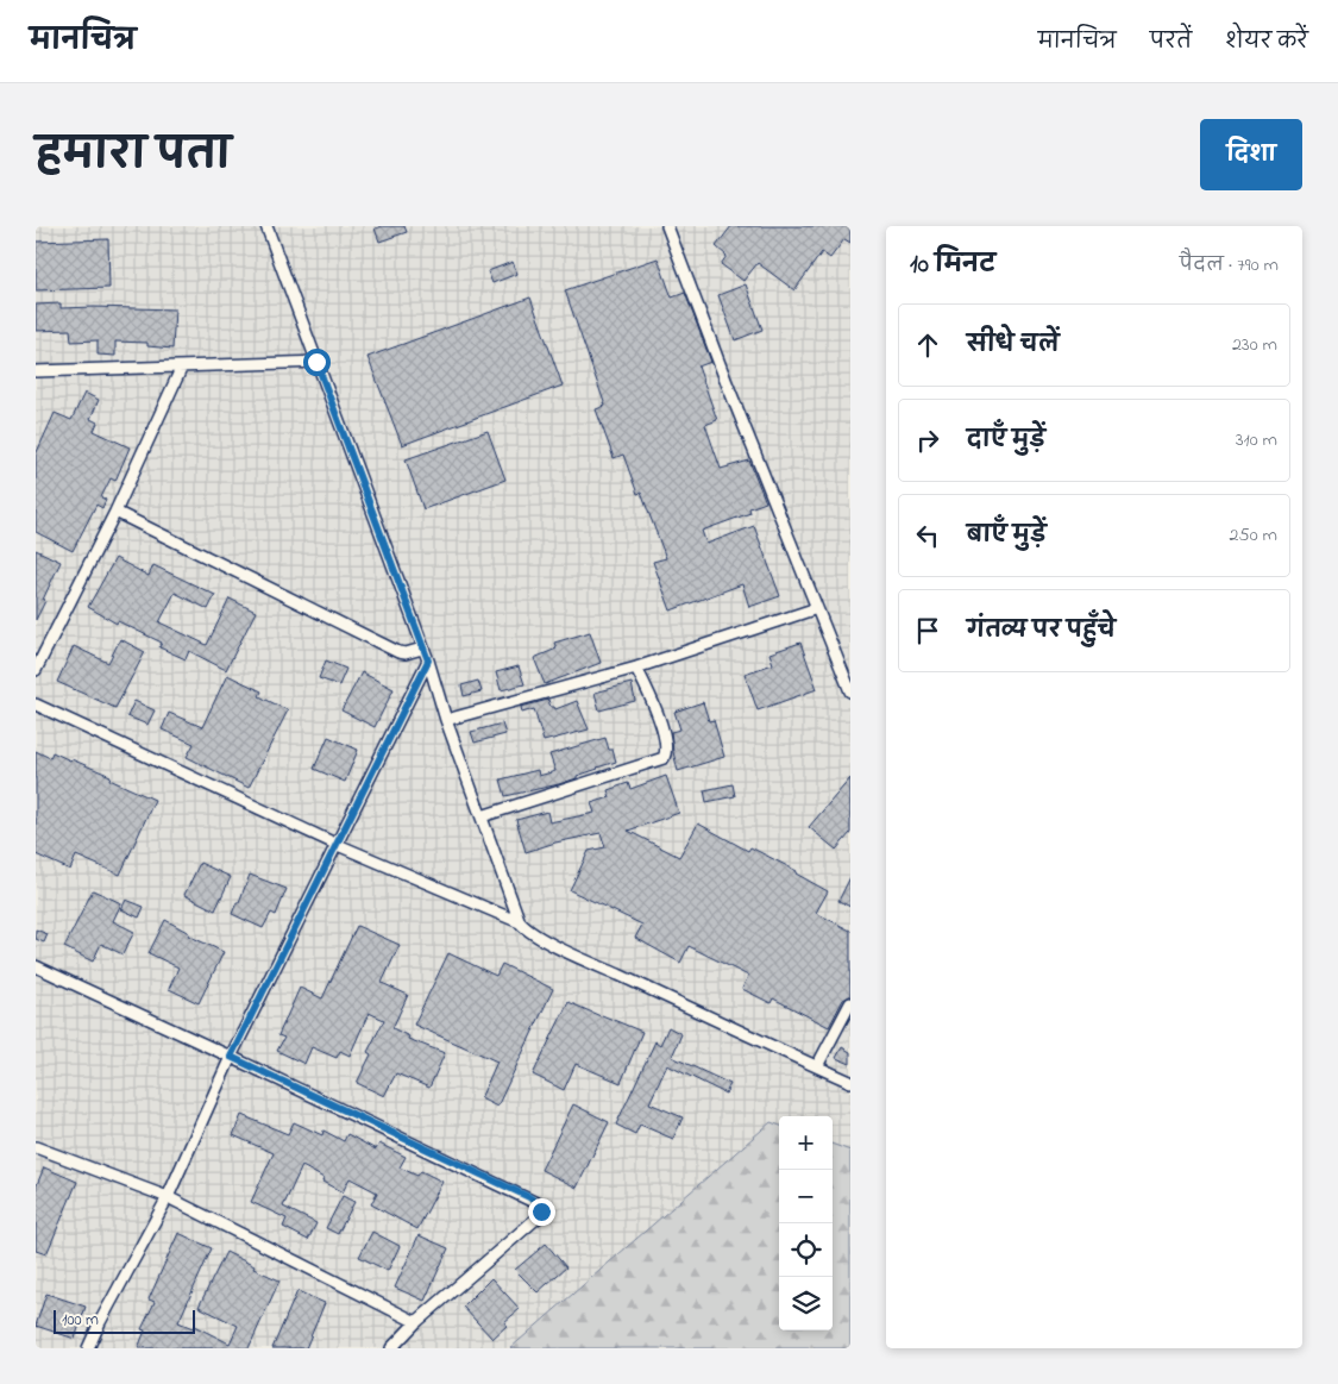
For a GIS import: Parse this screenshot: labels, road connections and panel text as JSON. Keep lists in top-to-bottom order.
{
  "scale_bar": "100 m",
  "page": {
    "header": "मानचित्र",
    "nav": ["मानचित्र", "परतें", "शेयर करें"],
    "title": "हमारा पता",
    "buttons": "दिशा",
    "heading": ["10 मिनट", "पैदल · 790 m"],
    "list": [
      ["सीधे चलें", "230 m"],
      ["दाएँ मुड़ें", "310 m"],
      ["बाएँ मुड़ें", "250 m"],
      "गंतव्य पर पहुँचे"
    ],
    "map_buttons": ["+", "−"],
    "scale": "100 m"
  }
}
